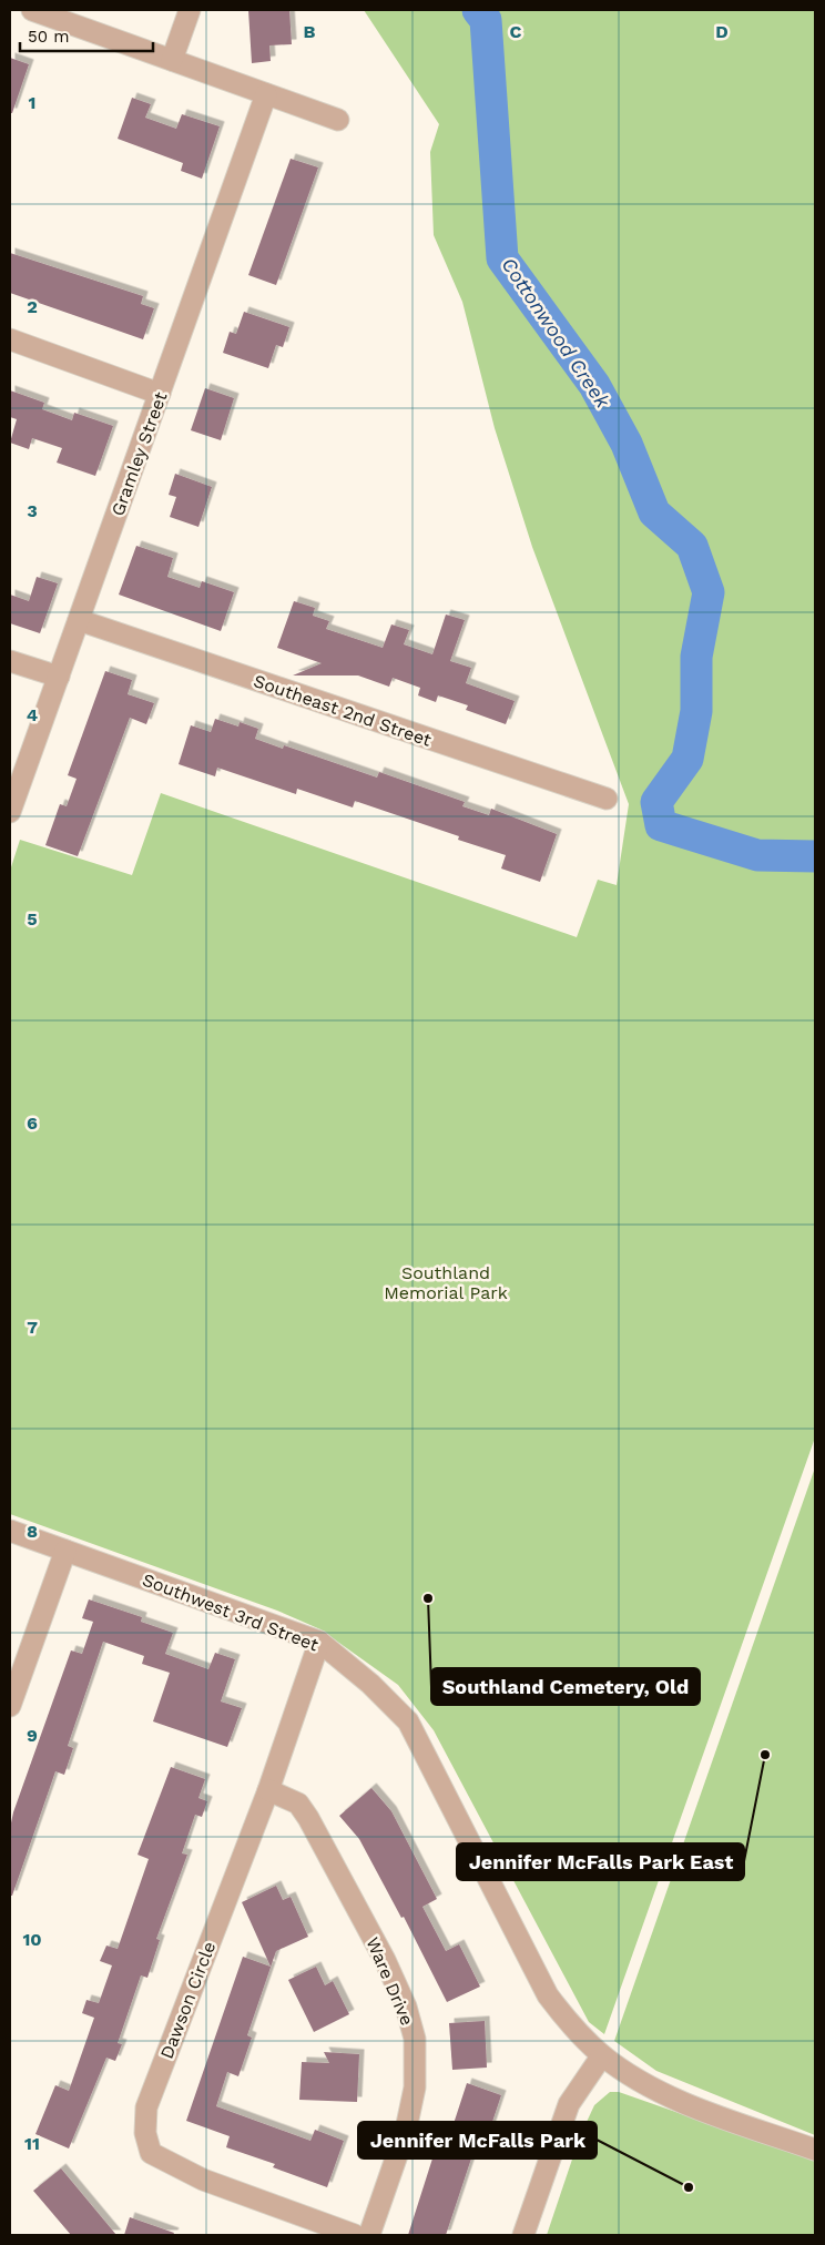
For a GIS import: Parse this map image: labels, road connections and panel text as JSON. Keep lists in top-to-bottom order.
{
  "streets": {
    "street": [
      "Gramley Street",
      "Southeast 2nd Street",
      "Southwest 3rd Street",
      "Ware Drive",
      "Dawson Circle"
    ]
  },
  "crossings": [
    ["Gramley Street", "Southeast 2nd Street"],
    ["Southwest 3rd Street", "Dawson Circle"],
    ["Ware Drive", "Dawson Circle"]
  ],
  "water": ["Cottonwood Creek"],
  "parks": ["Southland Memorial Park"],
  "places": ["Southland Cemetery, Old", "Jennifer McFalls Park East", "Jennifer McFalls Park"],
  "scale_bar": "50 m",
  "grid": {
    "columns": ["B", "C", "D"],
    "rows": [
      "1",
      "2",
      "3",
      "4",
      "5",
      "6",
      "7",
      "8",
      "9",
      "10",
      "11"
    ]
  }
}
